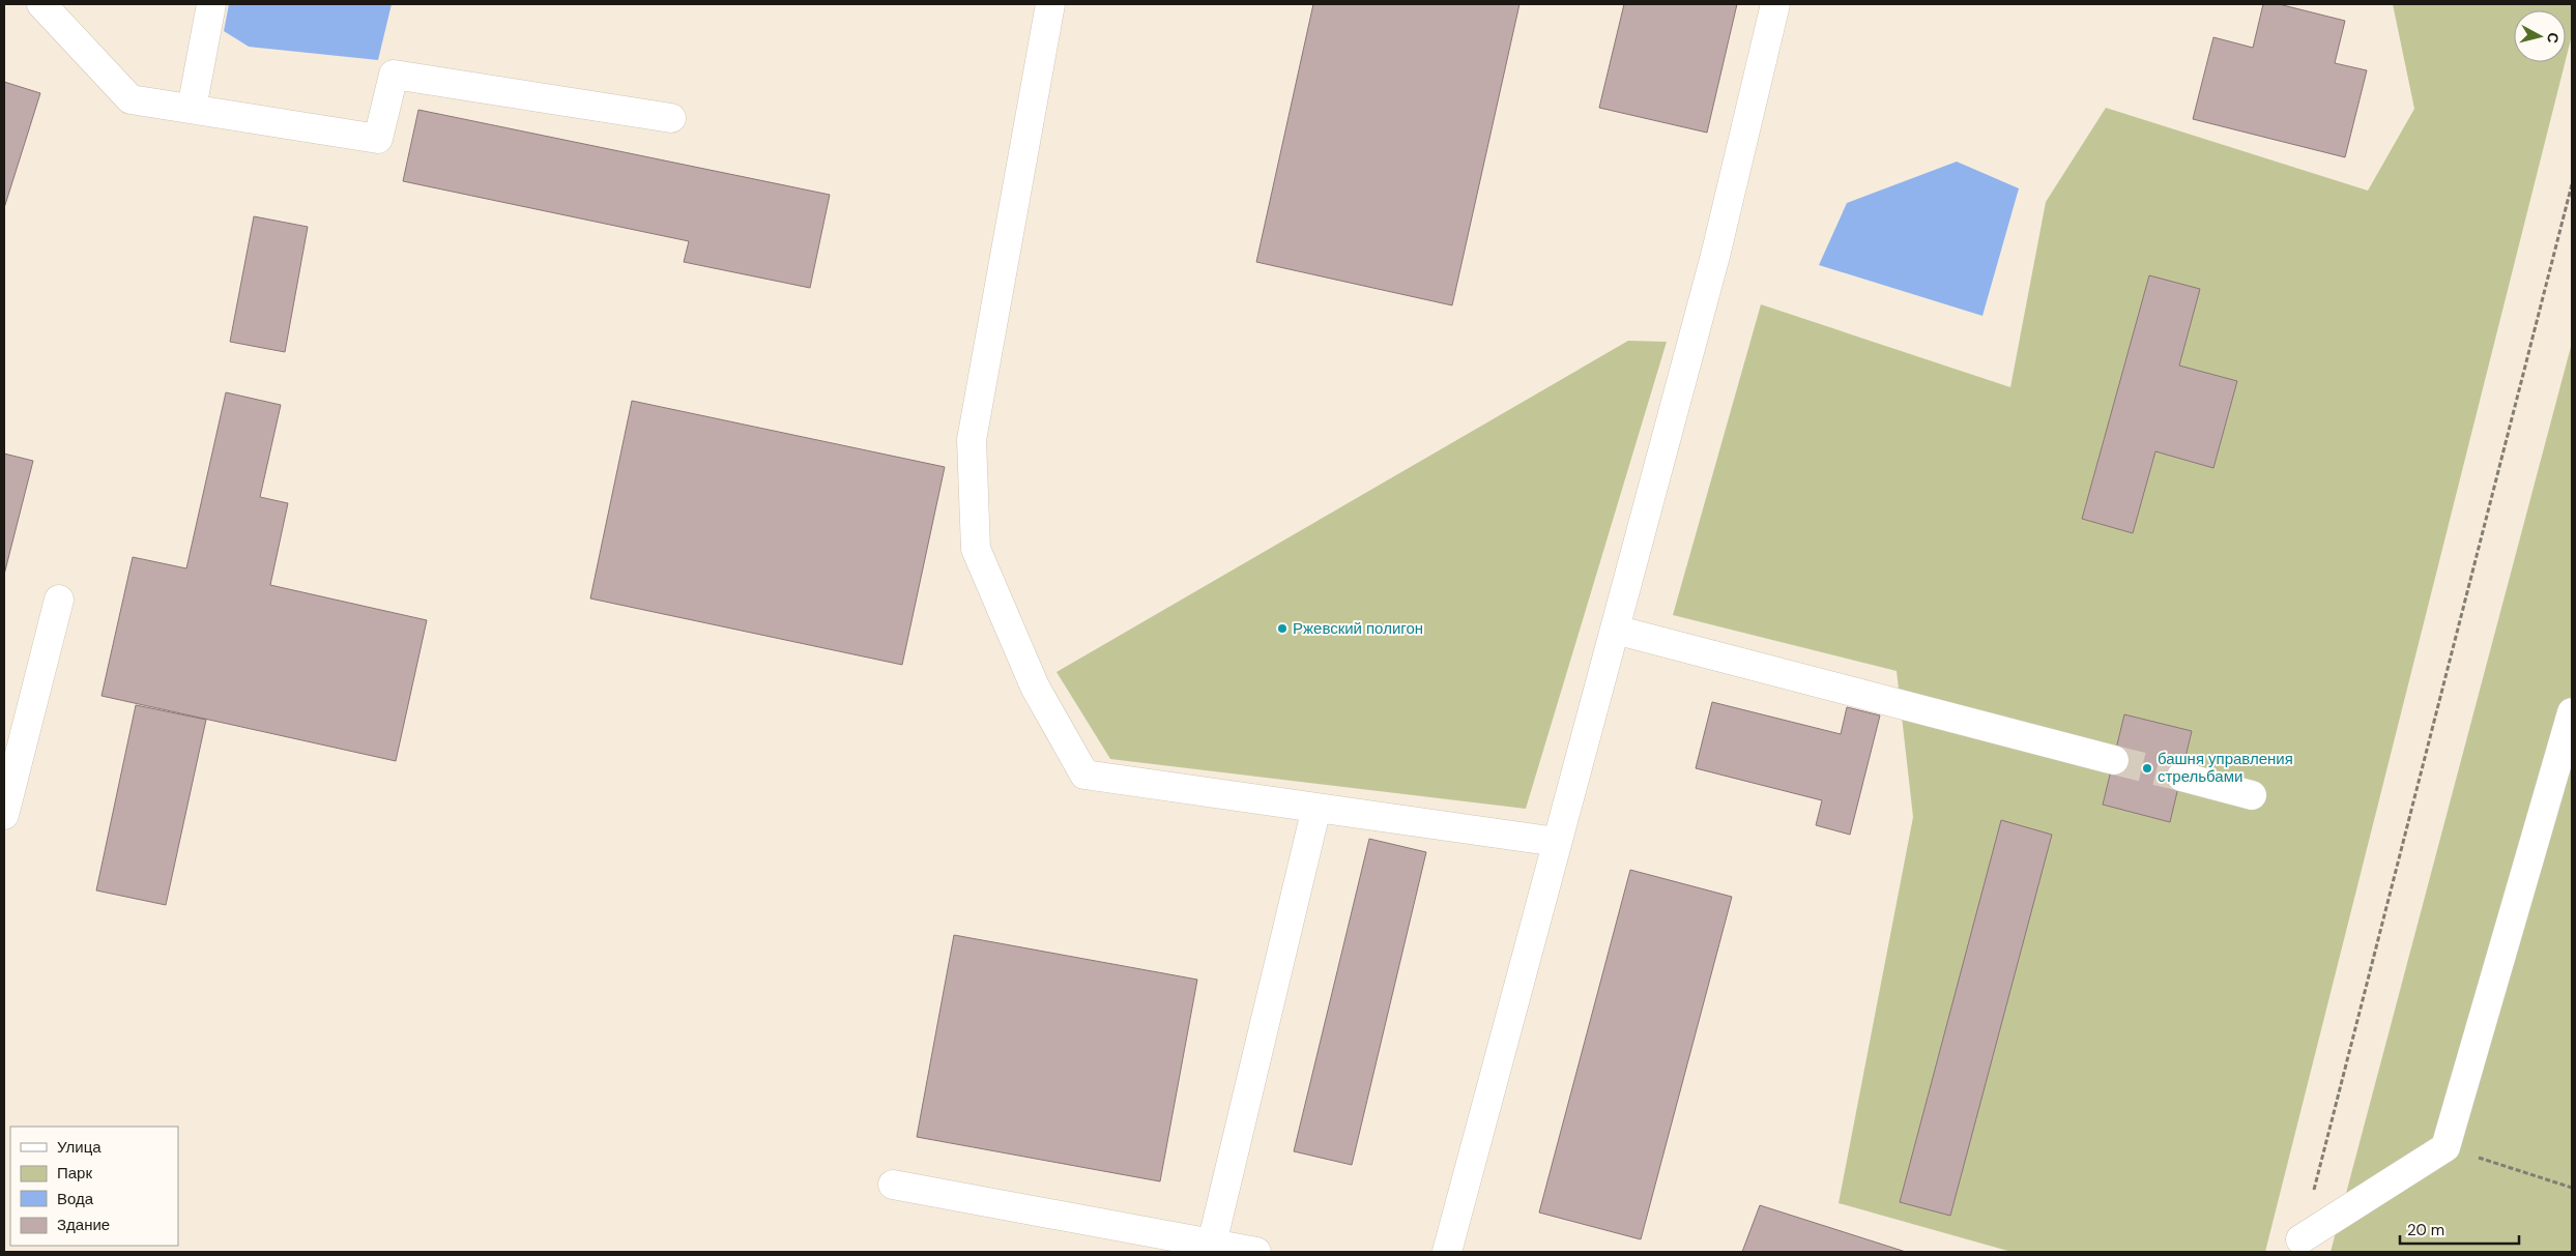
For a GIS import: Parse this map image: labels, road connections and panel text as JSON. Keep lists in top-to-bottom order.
{
  "places": ["Ржевский полигон", "башня управления стрельбами"],
  "legend": [
    "Улица",
    "Парк",
    "Вода",
    "Здание"
  ],
  "scale_bar": "20 m",
  "north": "right"
}
